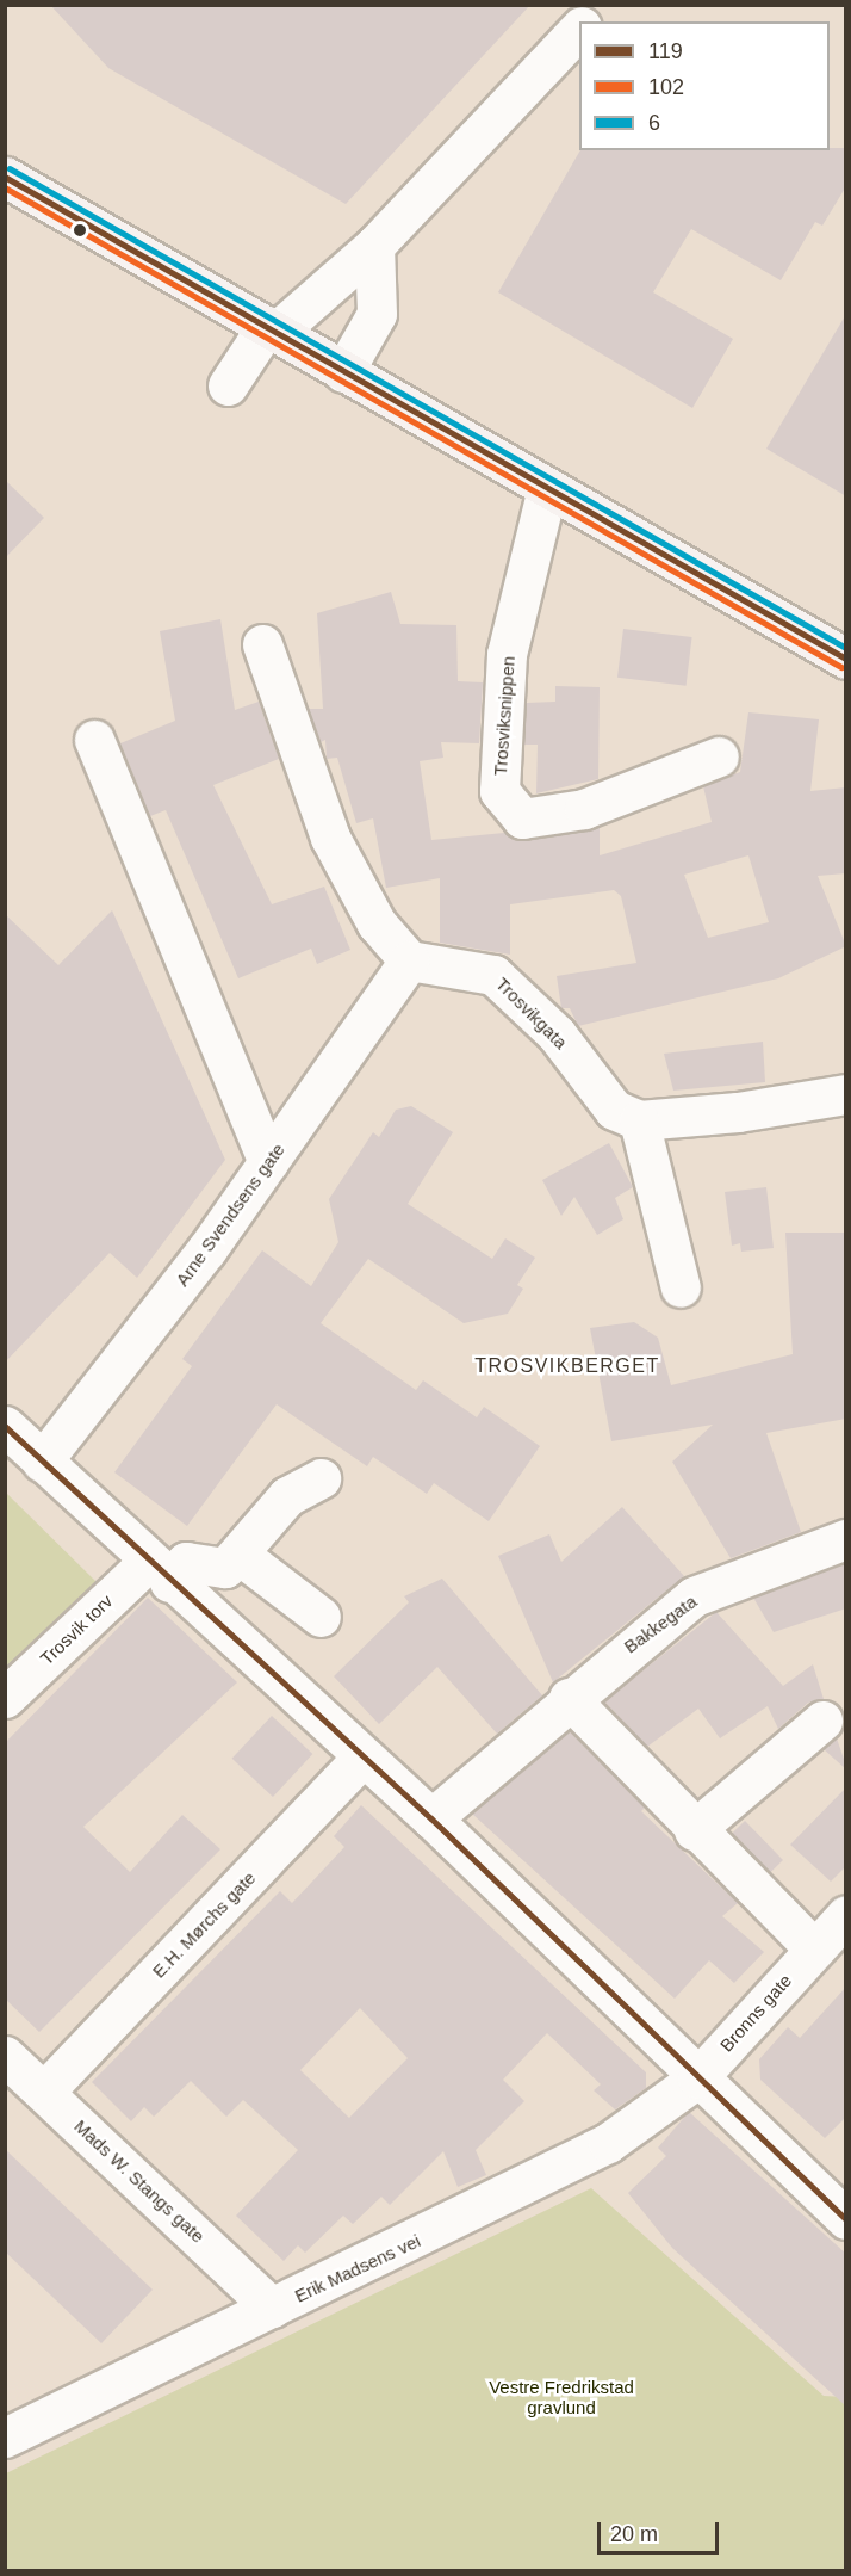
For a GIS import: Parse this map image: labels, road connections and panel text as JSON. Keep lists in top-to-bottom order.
{
  "streets": {
    "street": [
      "Trosviksnippen",
      "Trosvikgata",
      "Arne Svendsens gate",
      "Bakkegata",
      "Trosvik torv",
      "E.H. Mørchs gate",
      "Bronns gate",
      "Mads W. Stangs gate",
      "Erik Madsens vei"
    ]
  },
  "crossings": [
    ["Trosvikgata", "Arne Svendsens gate"],
    ["E.H. Mørchs gate", "Mads W. Stangs gate"],
    ["Bronns gate", "Erik Madsens vei"],
    ["Mads W. Stangs gate", "Erik Madsens vei"]
  ],
  "districts": ["TROSVIKBERGET"],
  "parks": ["Vestre Fredrikstad gravlund"],
  "lines": ["transit line 6", "transit line 119", "transit line 102"],
  "legend": ["119", "102", "6"],
  "scale_bar": "20 m"
}
